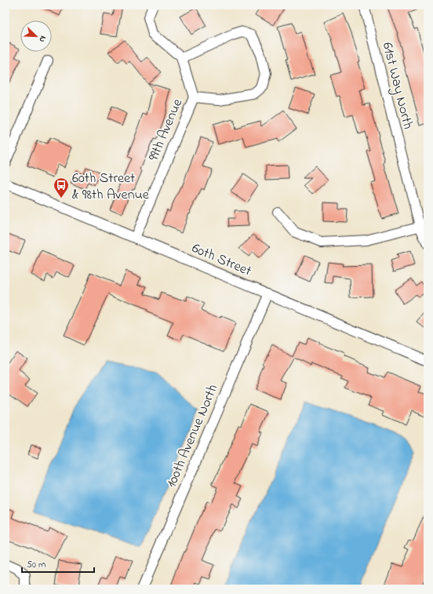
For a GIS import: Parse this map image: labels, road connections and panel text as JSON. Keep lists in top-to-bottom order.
{
  "streets": {
    "street": [
      "61st Way North",
      "99th Avenue",
      "60th Street",
      "100th Avenue North"
    ]
  },
  "crossings": [
    ["99th Avenue", "60th Street"],
    ["60th Street", "100th Avenue North"]
  ],
  "places": {
    "bus stop": ["60th Street & 98th Avenue"]
  },
  "scale_bar": "50 m",
  "north": "bottom right"
}
